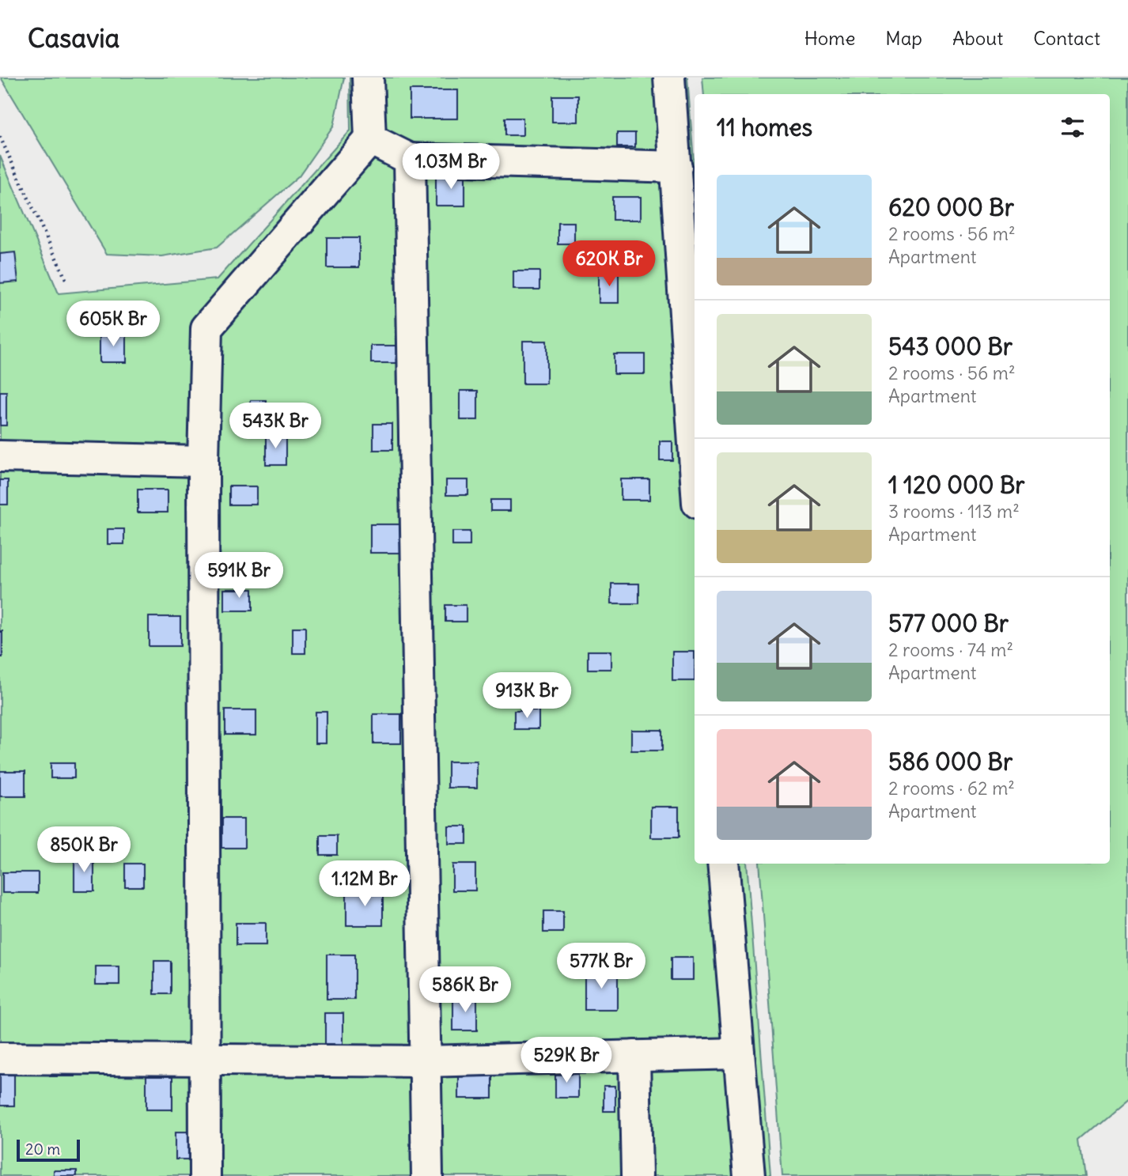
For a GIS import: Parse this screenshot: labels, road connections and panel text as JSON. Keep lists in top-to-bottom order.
{
  "scale_bar": "20 m",
  "page": {
    "header": "Casavia",
    "nav": [
      "Home",
      "Map",
      "About",
      "Contact"
    ],
    "heading": "11 homes",
    "price": [
      "1.03M Br",
      "620K Br",
      "605K Br",
      "543K Br",
      "591K Br",
      "913K Br",
      "850K Br",
      "1.12M Br",
      "577K Br",
      "586K Br",
      "529K Br"
    ],
    "list": [
      {
        "name": "620 000 Br",
        "note": "2 rooms · 56 m² · Apartment"
      },
      {
        "name": "543 000 Br",
        "note": "2 rooms · 56 m² · Apartment"
      },
      {
        "name": "1 120 000 Br",
        "note": "3 rooms · 113 m² · Apartment"
      },
      {
        "name": "577 000 Br",
        "note": "2 rooms · 74 m² · Apartment"
      },
      {
        "name": "586 000 Br",
        "note": "2 rooms · 62 m² · Apartment"
      }
    ],
    "scale": "20 m"
  }
}
